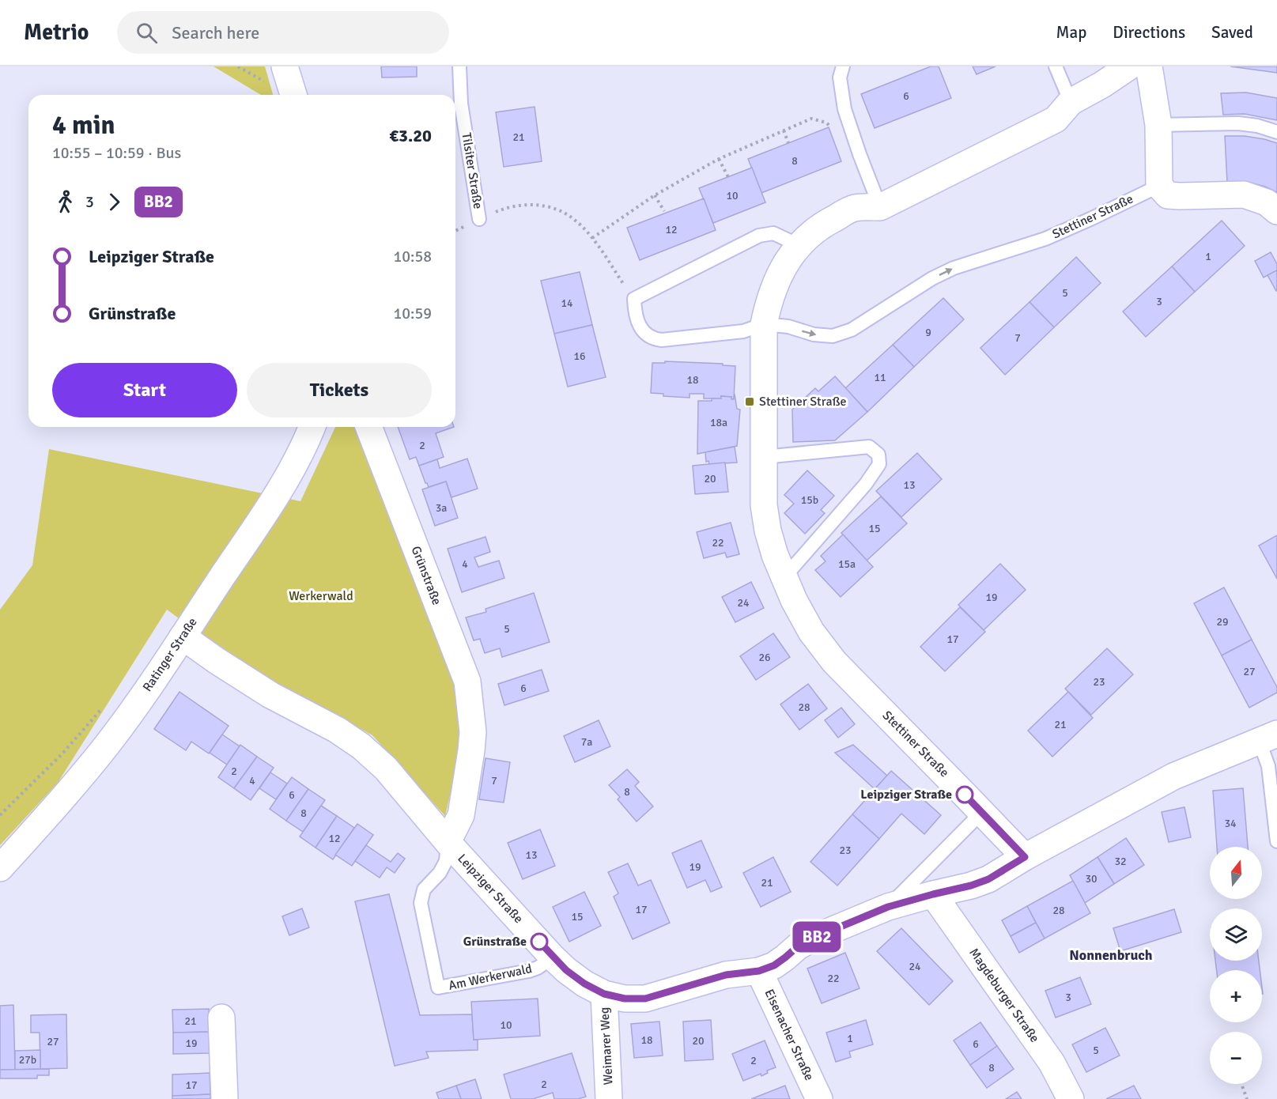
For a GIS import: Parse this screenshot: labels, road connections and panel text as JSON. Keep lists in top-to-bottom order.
{
  "streets": {
    "street": [
      "Stettiner Straße",
      "Grünstraße",
      "Ratinger Straße",
      "Leipziger Straße",
      "Magdeburger Straße",
      "Eisenacher Straße",
      "Weimarer Weg"
    ],
    "lane": ["Tilsiter Straße", "Am Werkerwald"]
  },
  "crossings": [
    ["Stettiner Straße", "Leipziger Straße"],
    ["Grünstraße", "Leipziger Straße"],
    ["Grünstraße", "Am Werkerwald"],
    ["Ratinger Straße", "Leipziger Straße"],
    ["Leipziger Straße", "Am Werkerwald"],
    ["Leipziger Straße", "Magdeburger Straße"],
    ["Leipziger Straße", "Eisenacher Straße"],
    ["Leipziger Straße", "Weimarer Weg"]
  ],
  "districts": ["Nonnenbruch"],
  "parks": ["Werkerwald"],
  "places": {
    "transit": ["Stettiner Straße"],
    "other": ["Leipziger Straße", "Grünstraße"]
  },
  "lines": ["bus line BB2"],
  "house_numbers": [
    "6",
    "21",
    "8",
    "10",
    "12",
    "1",
    "5",
    "3",
    "14",
    "9",
    "7",
    "16",
    "11",
    "18",
    "18a",
    "2",
    "20",
    "13",
    "15b",
    "3a",
    "15",
    "22",
    "4",
    "15a",
    "19",
    "24",
    "29",
    "5",
    "17",
    "26",
    "27",
    "23",
    "6",
    "28",
    "21",
    "7a",
    "2",
    "4",
    "7",
    "8",
    "6",
    "8",
    "34",
    "12",
    "23",
    "13",
    "32",
    "19",
    "30",
    "21",
    "17",
    "28",
    "15",
    "24",
    "22",
    "3",
    "21",
    "10",
    "1",
    "18",
    "20",
    "27",
    "19",
    "6",
    "5",
    "27b",
    "2",
    "8",
    "2",
    "17"
  ],
  "north": "top",
  "page": {
    "header": "Metrio",
    "search": "Search here",
    "nav": ["Map", "Directions", "Saved"],
    "on_map": "BB2",
    "heading": ["4 min", "10:55 – 10:59 · Bus", "€3.20"],
    "legs": ["3", "BB2"],
    "list": [
      {
        "name": "Leipziger Straße",
        "value": "10:58"
      },
      {
        "name": "Grünstraße",
        "value": "10:59"
      }
    ],
    "buttons": ["Start", "Tickets"],
    "map_buttons": ["+", "−"]
  }
}
